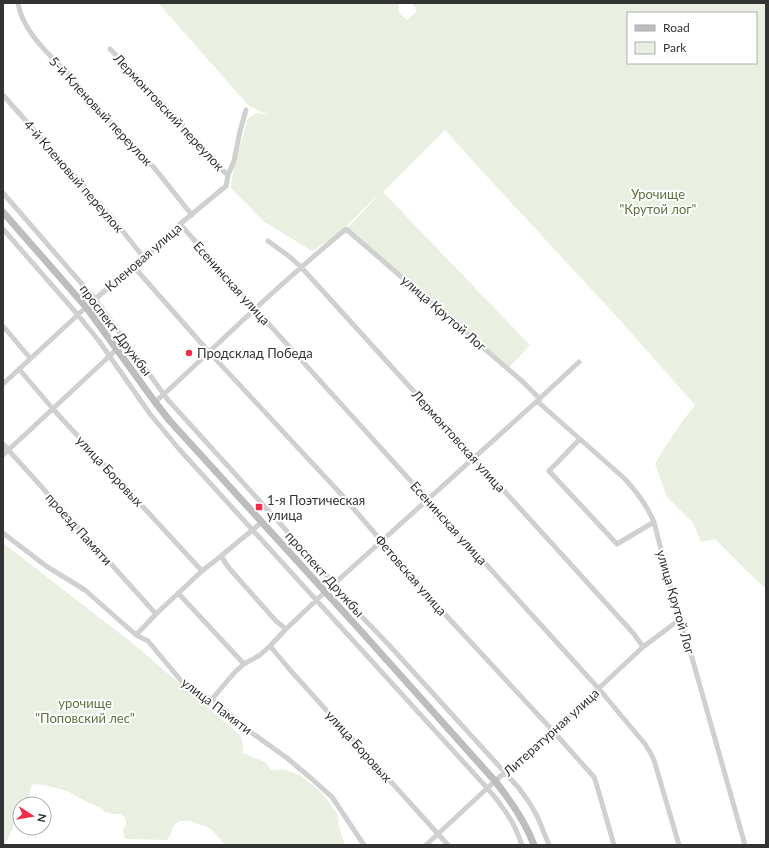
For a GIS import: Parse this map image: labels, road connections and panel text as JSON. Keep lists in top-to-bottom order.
{
  "streets": {
    "main road": ["проспект Дружбы"],
    "street": [
      "5-й Кленовый переулок",
      "Лермонтовский переулок",
      "4-й Кленовый переулок",
      "Кленовая улица",
      "Есенинская улица",
      "улица Крутой Лог",
      "Лермонтовская улица",
      "улица Боровых",
      "проезд Памяти",
      "Фетовская улица",
      "улица Памяти",
      "Литературная улица"
    ]
  },
  "crossings": [
    ["5-й Кленовый переулок", "Кленовая улица"],
    ["Лермонтовский переулок", "Кленовая улица"],
    ["4-й Кленовый переулок", "Кленовая улица"],
    ["Кленовая улица", "Есенинская улица"],
    ["Кленовая улица", "проспект Дружбы"],
    ["Кленовая улица", "улица Боровых"],
    ["Кленовая улица", "Фетовская улица"],
    ["Есенинская улица", "Литературная улица"],
    ["улица Крутой Лог", "Лермонтовская улица"],
    ["улица Крутой Лог", "Литературная улица"],
    ["проспект Дружбы", "Литературная улица"],
    ["Лермонтовская улица", "Литературная улица"],
    ["улица Боровых", "Литературная улица"],
    ["Фетовская улица", "Литературная улица"]
  ],
  "parks": ["Урочище \"Крутой лог\"", "урочище \"Поповский лес\""],
  "places": {
    "other": ["Продсклад Победа"],
    "transit": ["1-я Поэтическая улица"]
  },
  "legend": ["Road", "Park"],
  "north": "right"
}
